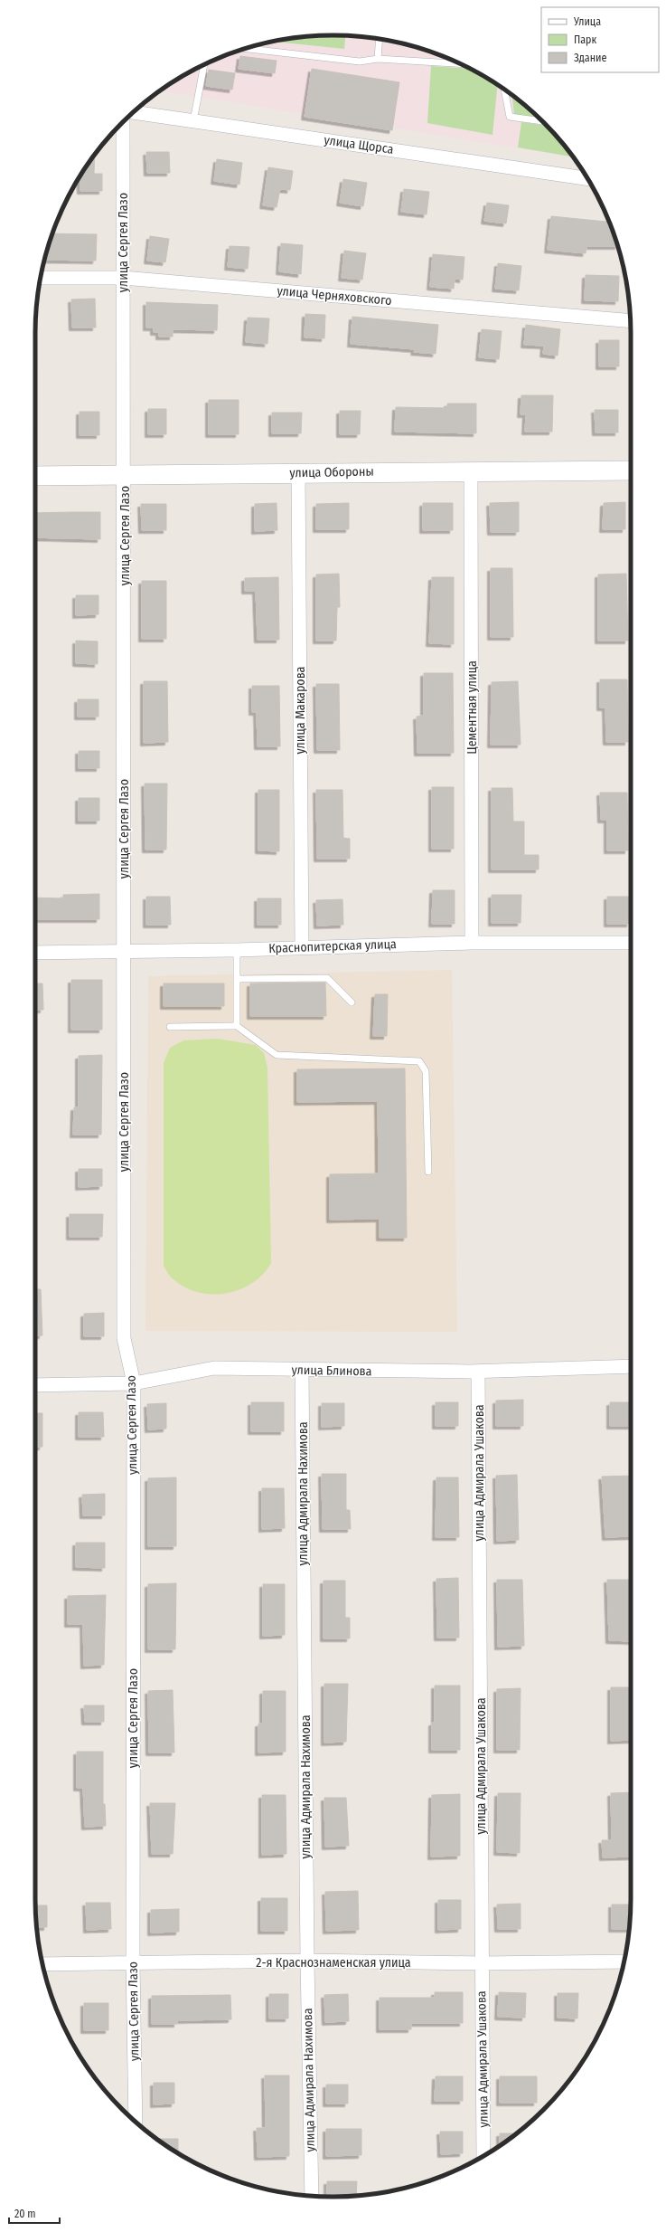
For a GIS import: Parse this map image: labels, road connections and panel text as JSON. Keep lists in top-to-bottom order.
{
  "streets": {
    "street": [
      "улица Щорса",
      "улица Сергея Лазо",
      "улица Черняховского",
      "улица Обороны",
      "Цементная улица",
      "улица Макарова",
      "Краснопитерская улица",
      "улица Блинова",
      "улица Адмирала Ушакова",
      "улица Адмирала Нахимова",
      "2-я Краснознаменская улица"
    ]
  },
  "crossings": [
    ["улица Сергея Лазо", "улица Черняховского"],
    ["улица Сергея Лазо", "улица Обороны"],
    ["улица Сергея Лазо", "Краснопитерская улица"],
    ["улица Сергея Лазо", "улица Блинова"],
    ["улица Сергея Лазо", "2-я Краснознаменская улица"],
    ["улица Обороны", "Цементная улица"],
    ["улица Обороны", "улица Макарова"],
    ["Цементная улица", "Краснопитерская улица"],
    ["улица Макарова", "Краснопитерская улица"],
    ["улица Блинова", "улица Адмирала Ушакова"],
    ["улица Блинова", "улица Адмирала Нахимова"],
    ["улица Адмирала Ушакова", "2-я Краснознаменская улица"],
    ["улица Адмирала Нахимова", "2-я Краснознаменская улица"]
  ],
  "legend": ["Улица", "Парк", "Здание"],
  "scale_bar": "20 m"
}
